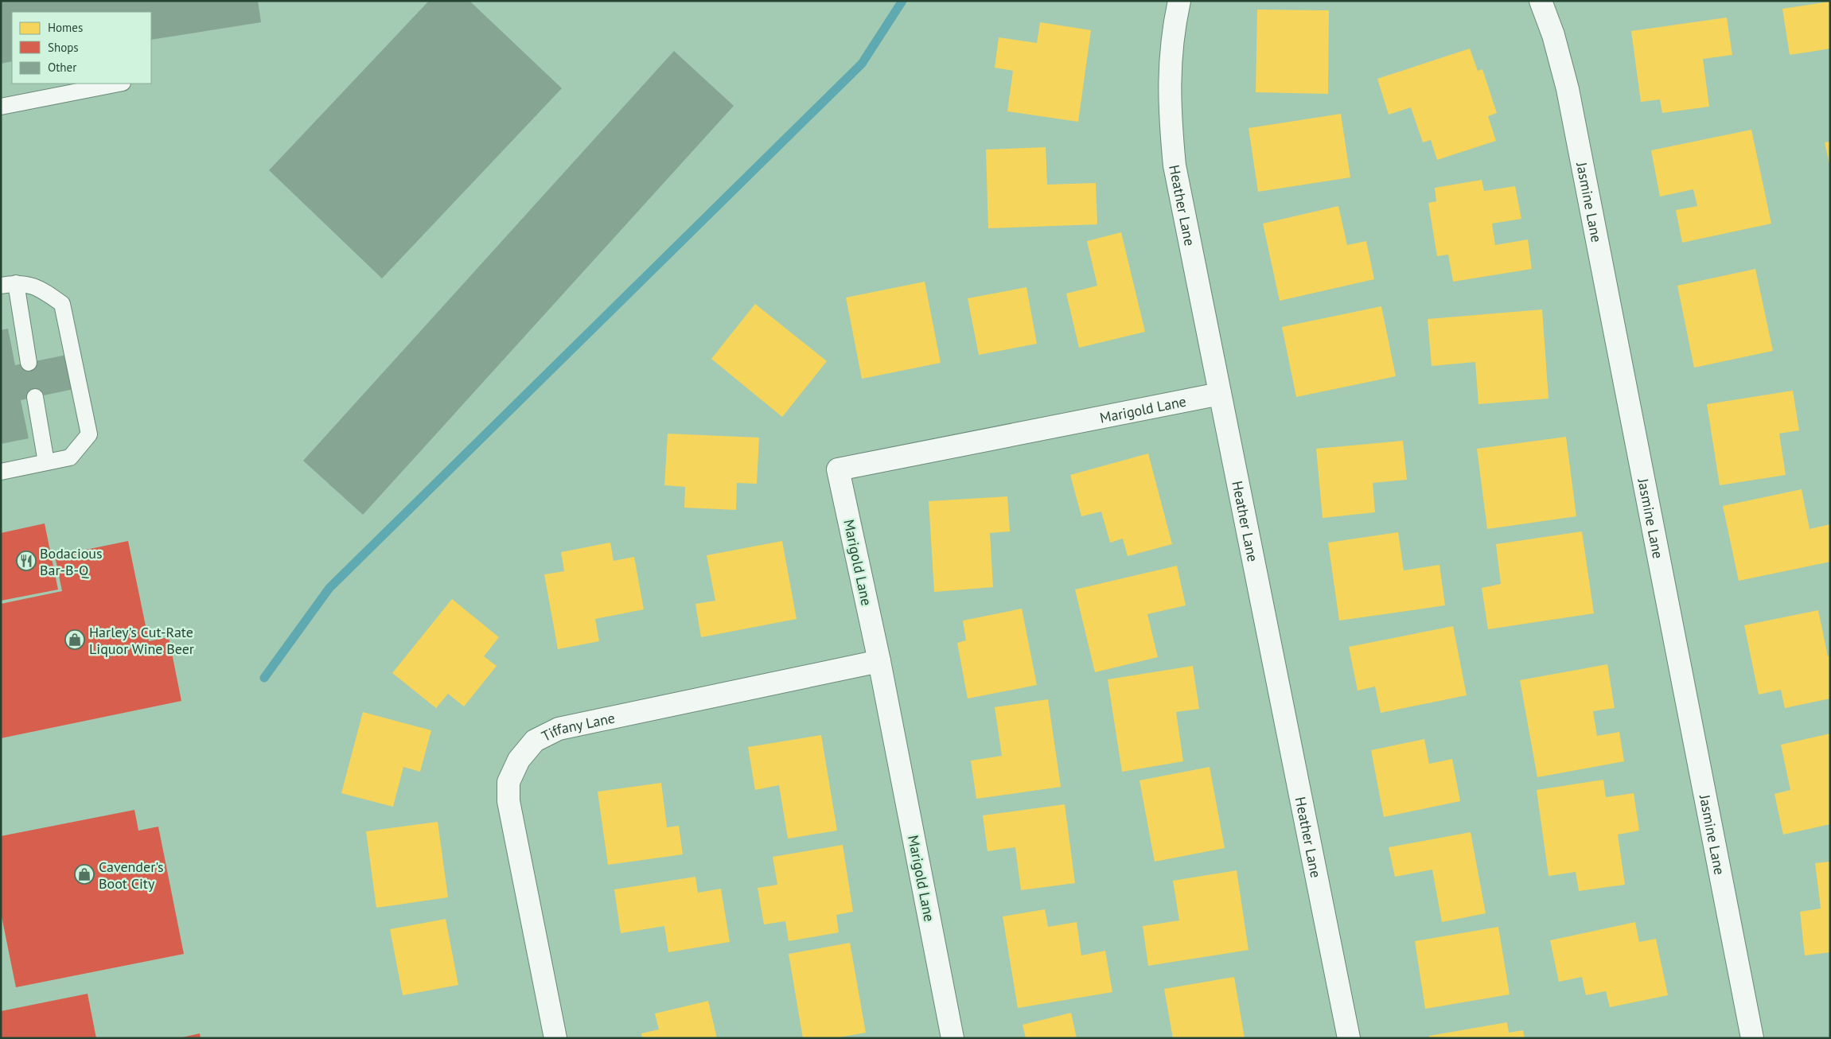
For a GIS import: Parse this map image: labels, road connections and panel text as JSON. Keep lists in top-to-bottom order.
{
  "streets": {
    "street": [
      "Jasmine Lane",
      "Heather Lane",
      "Marigold Lane",
      "Tiffany Lane"
    ]
  },
  "crossings": [
    ["Heather Lane", "Marigold Lane"],
    ["Marigold Lane", "Tiffany Lane"]
  ],
  "places": {
    "restaurant": ["Bodacious Bar-B-Q"],
    "shop": ["Harley's Cut-Rate Liquor Wine Beer", "Cavender's Boot City"]
  },
  "legend": ["Homes", "Shops", "Other"]
}
